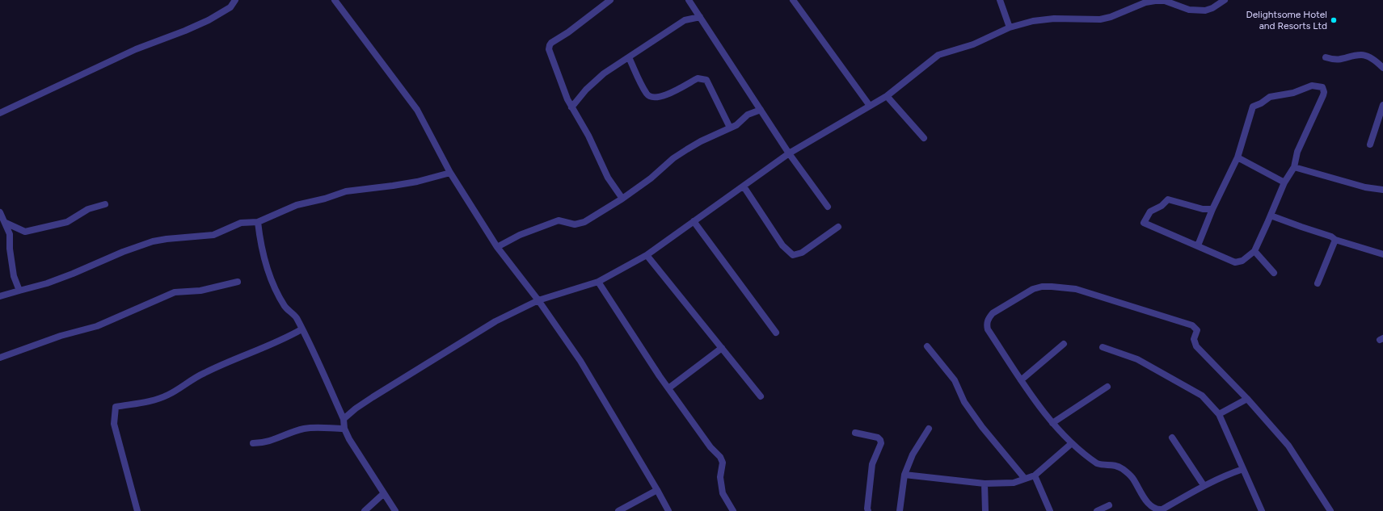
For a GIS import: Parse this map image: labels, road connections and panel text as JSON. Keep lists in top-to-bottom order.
{
  "places": ["Delightsome Hotel and Resorts Ltd"]
}
